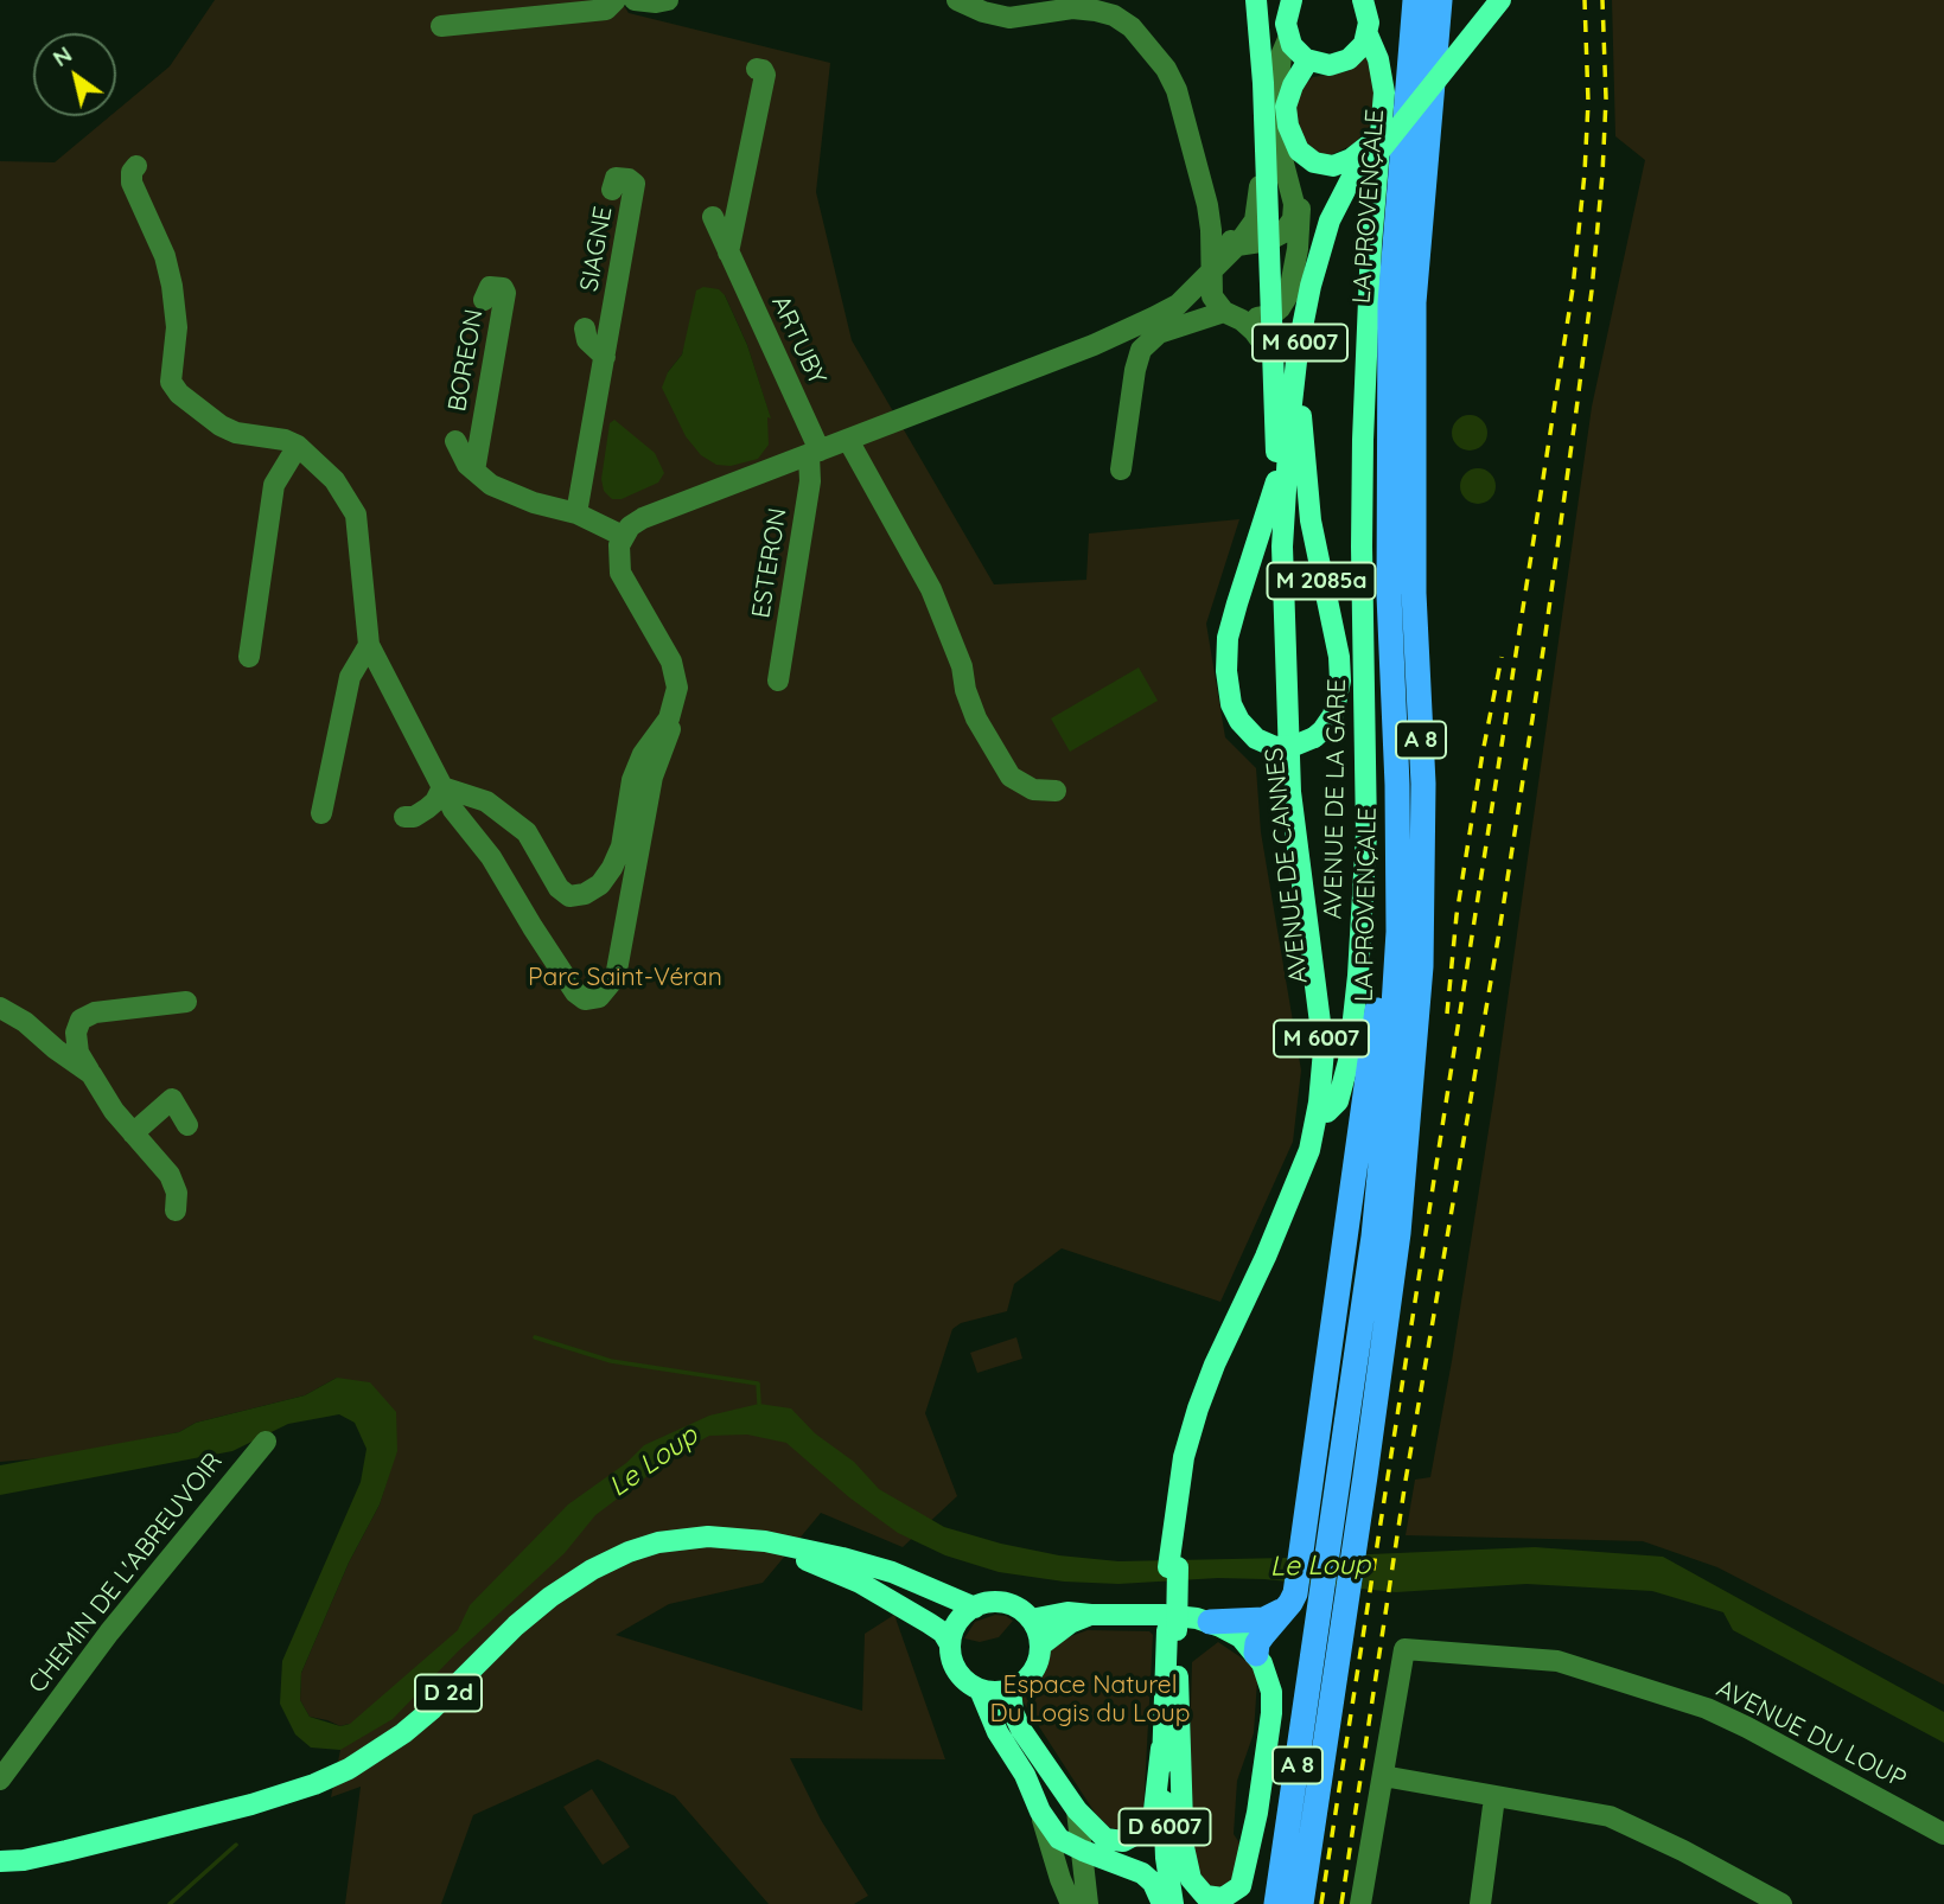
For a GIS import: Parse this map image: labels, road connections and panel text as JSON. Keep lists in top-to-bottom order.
{
  "streets": {
    "highway": ["LA PROVENÇALE", "A 8"],
    "main road": [
      "M 6007",
      "M 2085a",
      "AVENUE DE LA GARE",
      "AVENUE DE CANNES",
      "D 2d",
      "D 6007"
    ],
    "street": [
      "SIAGNE",
      "ARTUBY",
      "BOREON",
      "ESTERON",
      "CHEMIN DE L'ABREUVOIR",
      "AVENUE DU LOUP"
    ]
  },
  "crossings": [
    ["ARTUBY", "ESTERON"],
    ["M 2085a", "AVENUE DE CANNES"],
    ["AVENUE DE LA GARE", "AVENUE DE CANNES"]
  ],
  "water": ["Le Loup"],
  "parks": ["Parc Saint-Véran", "Espace Naturel Du Logis du Loup"],
  "north": "top left"
}
